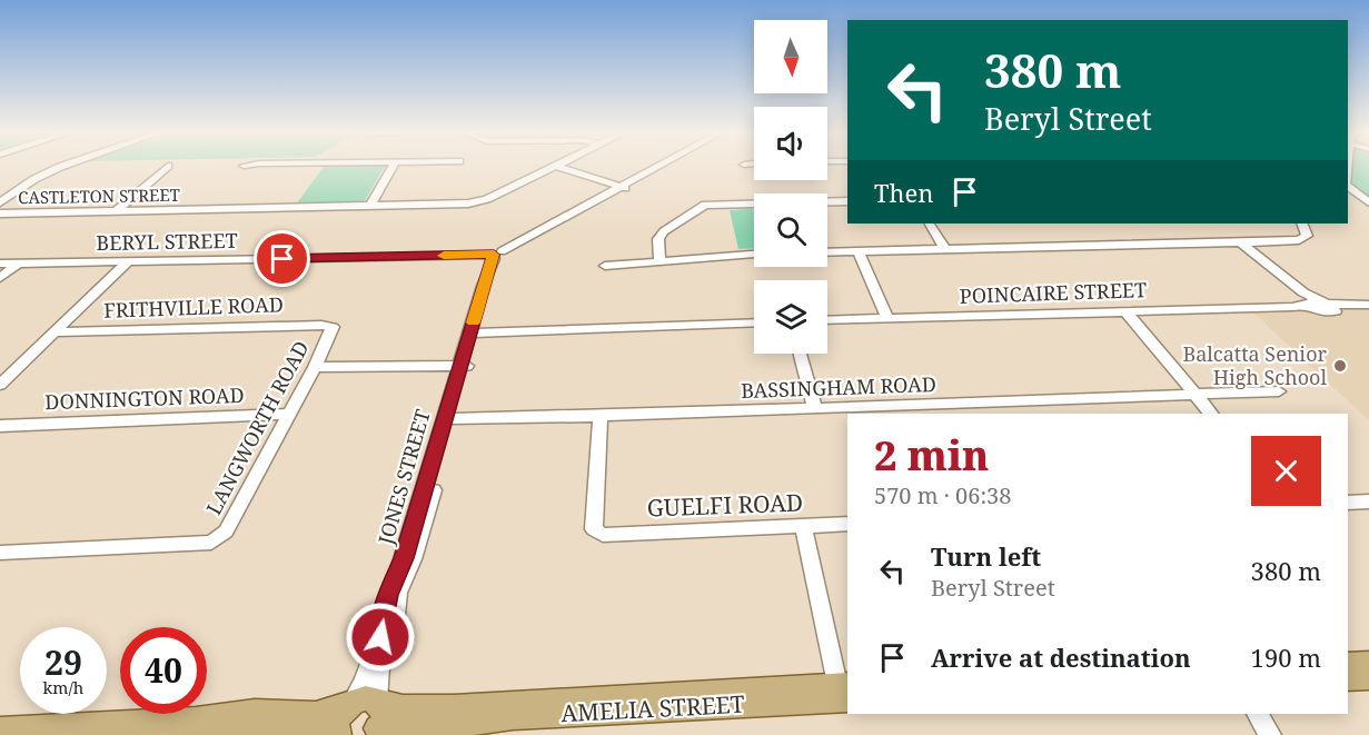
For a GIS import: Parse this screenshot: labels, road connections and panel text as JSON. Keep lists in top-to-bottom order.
{
  "streets": {
    "main road": ["AMELIA STREET"],
    "street": [
      "CASTLETON STREET",
      "BERYL STREET",
      "POINCAIRE STREET",
      "FRITHVILLE ROAD",
      "BASSINGHAM ROAD",
      "DONNINGTON ROAD",
      "LANGWORTH ROAD",
      "JONES STREET",
      "GUELFI ROAD"
    ]
  },
  "crossings": [
    ["BERYL STREET", "JONES STREET"],
    ["FRITHVILLE ROAD", "LANGWORTH ROAD"],
    ["BASSINGHAM ROAD", "JONES STREET"],
    ["BASSINGHAM ROAD", "GUELFI ROAD"],
    ["DONNINGTON ROAD", "LANGWORTH ROAD"],
    ["JONES STREET", "AMELIA STREET"]
  ],
  "places": ["Balcatta Senior High School"],
  "north": "bottom",
  "page": {
    "turn": ["380 m", "Beryl Street"],
    "then": "Then",
    "heading": ["2 min", "570 m · 06:38"],
    "list": [
      {
        "name": "Turn left",
        "note": "Beryl Street",
        "value": "380 m"
      },
      {
        "name": "Arrive at destination",
        "value": "190 m"
      }
    ],
    "speed": "29 km/h",
    "limit": "40"
  }
}
